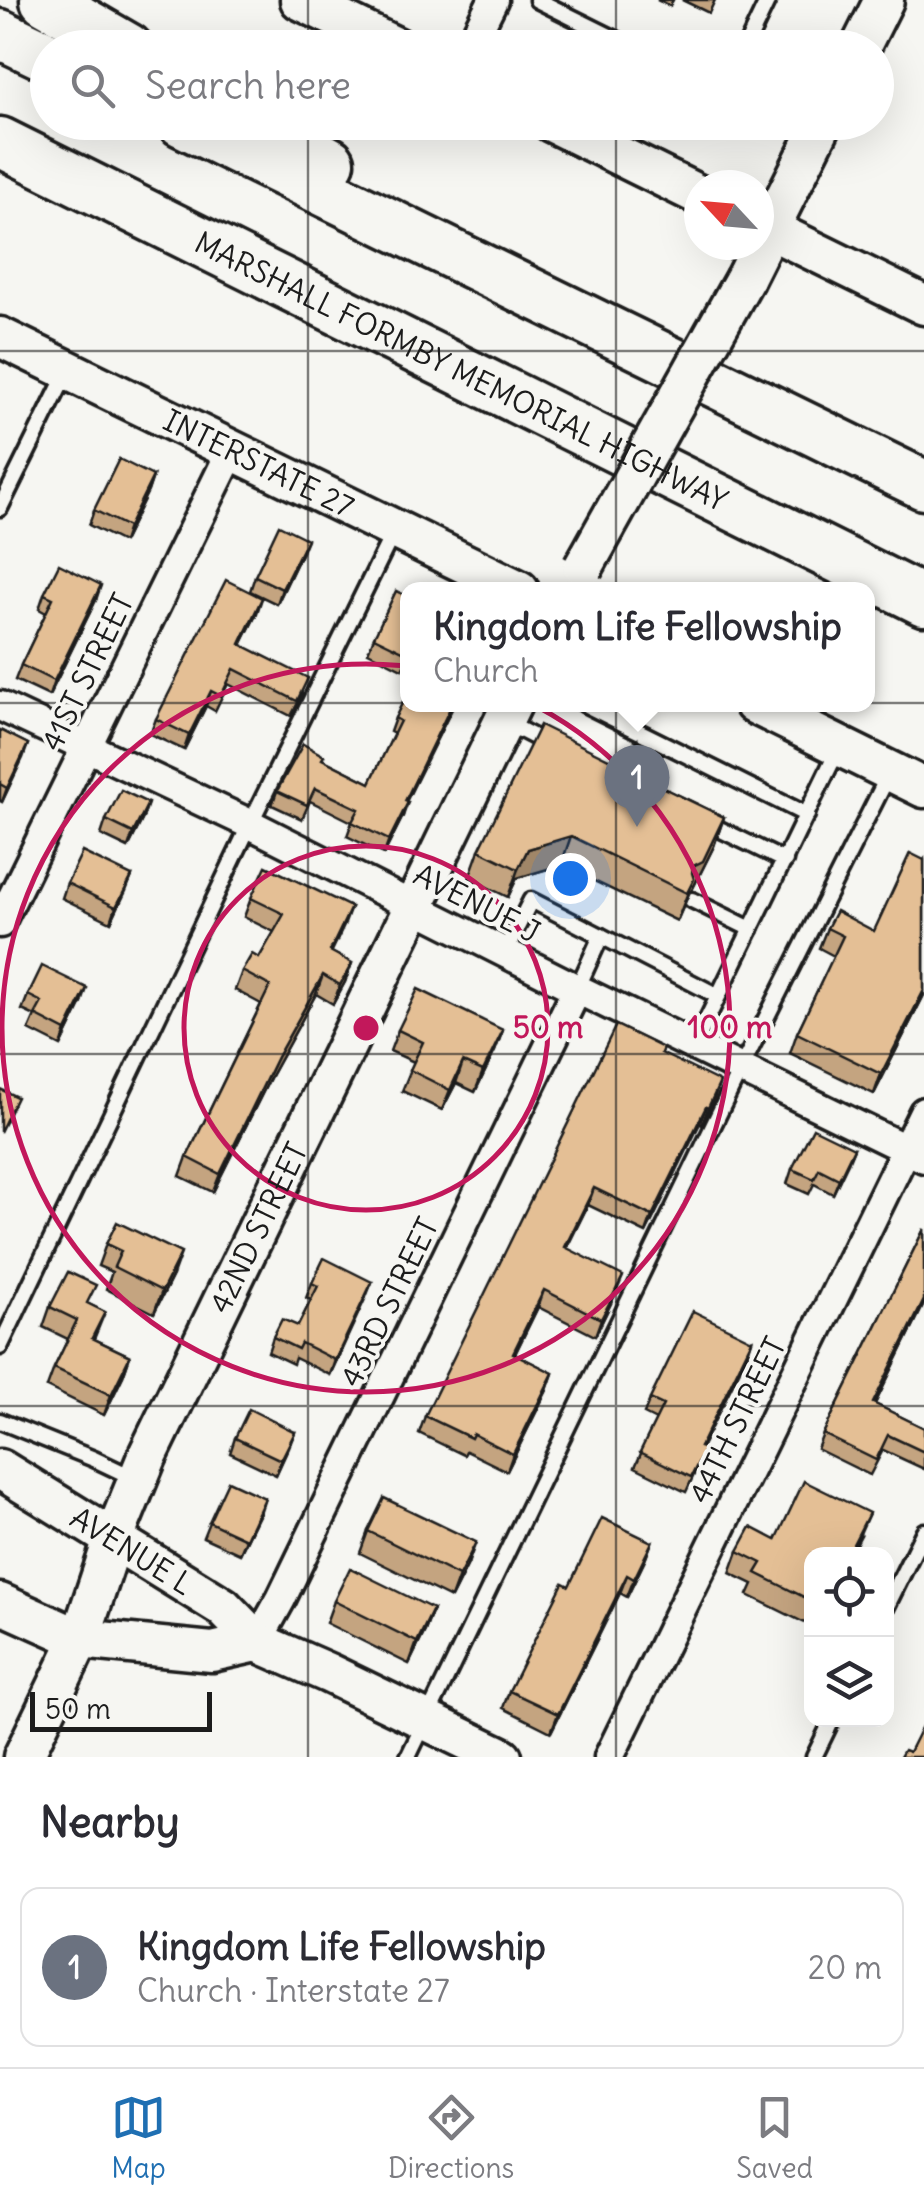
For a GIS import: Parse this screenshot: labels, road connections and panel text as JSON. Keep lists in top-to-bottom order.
{
  "streets": {
    "highway": ["MARSHALL FORMBY MEMORIAL HIGHWAY"],
    "street": [
      "INTERSTATE 27",
      "41ST STREET",
      "AVENUE J",
      "42ND STREET",
      "43RD STREET",
      "44TH STREET",
      "AVENUE L"
    ]
  },
  "crossings": [
    ["INTERSTATE 27", "41ST STREET"],
    ["41ST STREET", "AVENUE J"],
    ["AVENUE J", "42ND STREET"],
    ["AVENUE J", "43RD STREET"],
    ["AVENUE J", "44TH STREET"],
    ["42ND STREET", "AVENUE L"],
    ["43RD STREET", "AVENUE L"]
  ],
  "scale_bar": "50 m",
  "north": "top left",
  "page": {
    "search": "Search here",
    "popup": ["Kingdom Life Fellowship", "Church"],
    "pins": "1",
    "scale": "50 m",
    "heading": "Nearby",
    "list": [
      {
        "mark": "1",
        "name": "Kingdom Life Fellowship",
        "note": "Church · Interstate 27",
        "value": "20 m"
      }
    ],
    "nav": ["Map", "Directions", "Saved"]
  },
  "rings": ["50 m", "100 m"]
}
